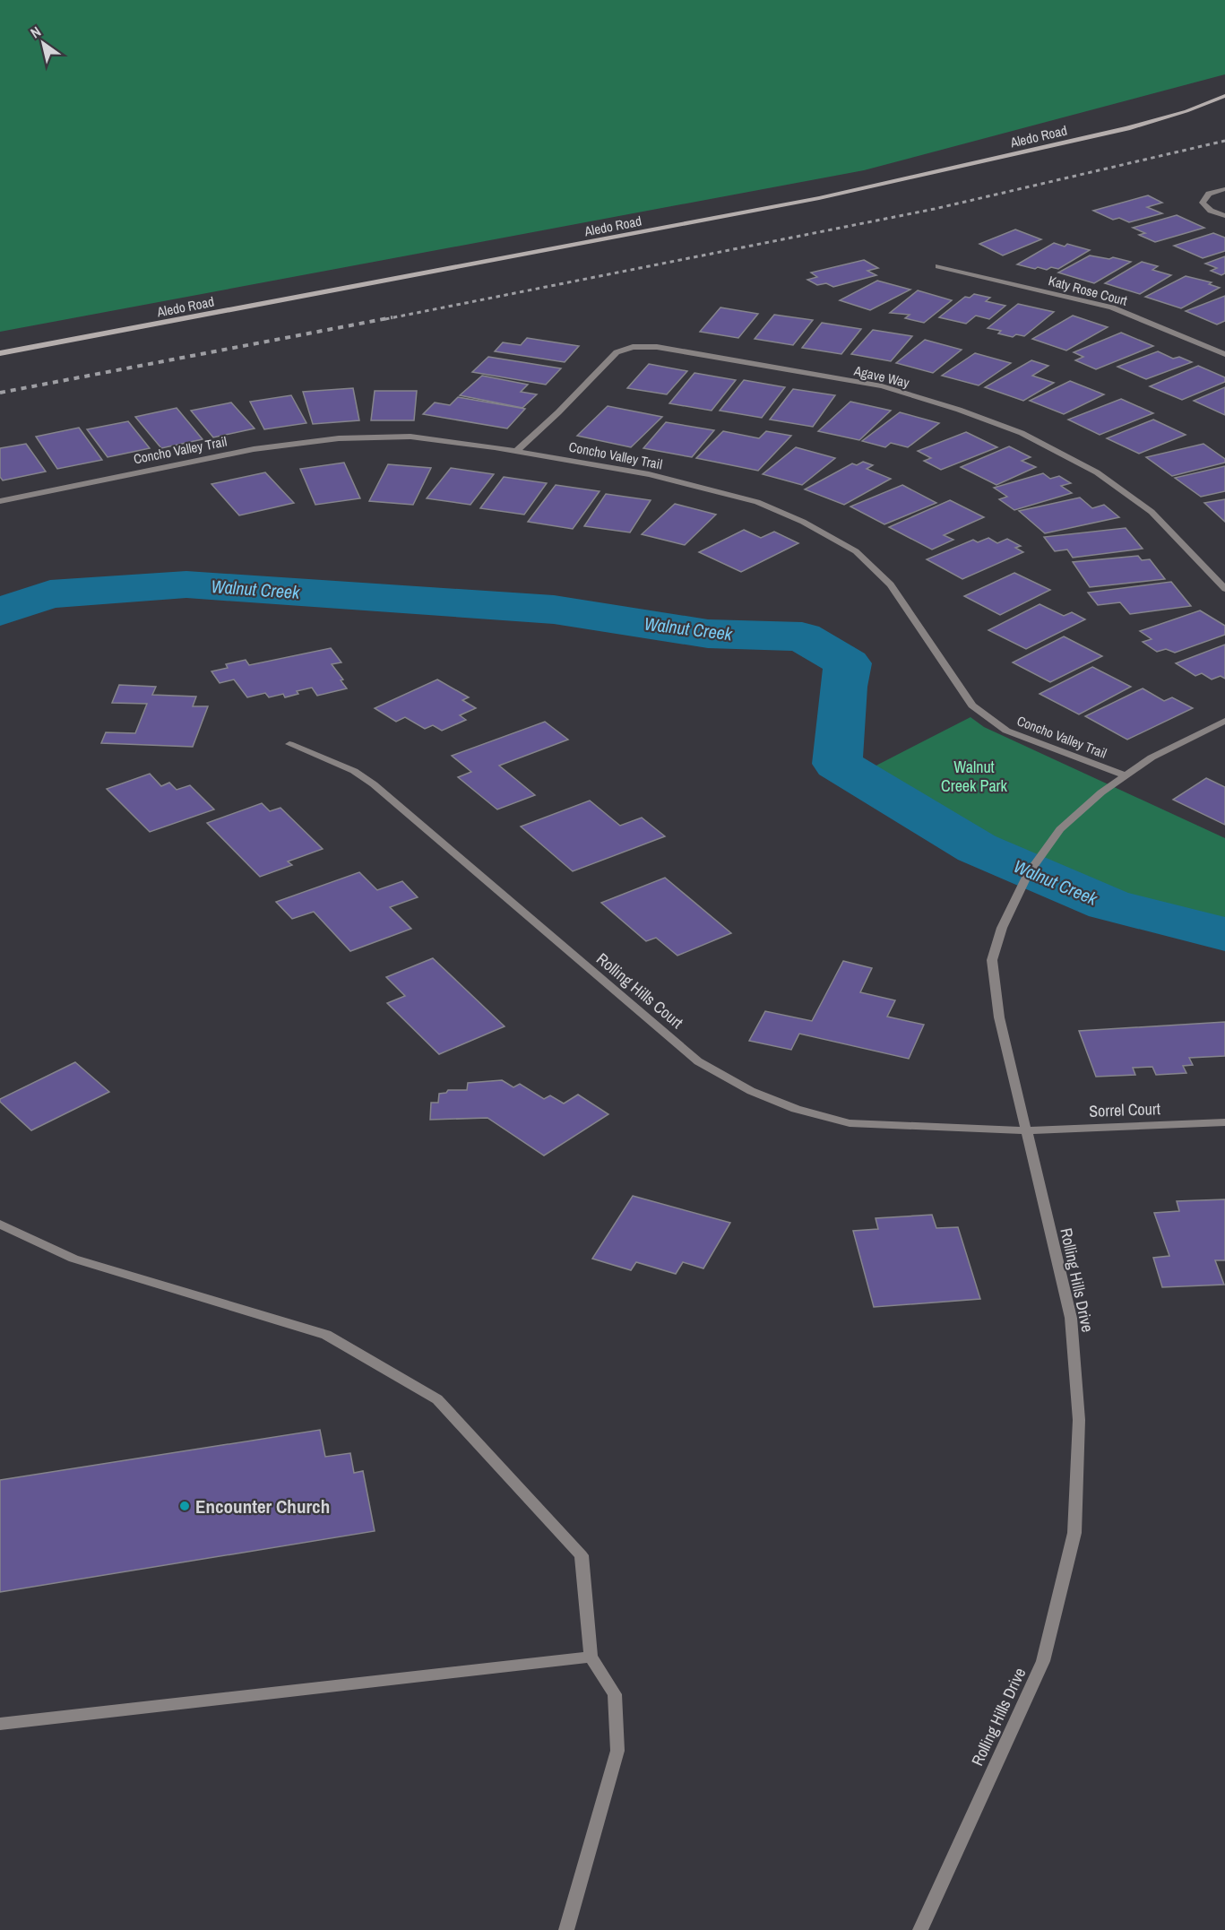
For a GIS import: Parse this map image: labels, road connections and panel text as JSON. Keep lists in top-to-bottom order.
{
  "streets": {
    "street": [
      "Aledo Road",
      "Katy Rose Court",
      "Agave Way",
      "Concho Valley Trail",
      "Rolling Hills Court",
      "Sorrel Court",
      "Rolling Hills Drive"
    ]
  },
  "crossings": [
    ["Agave Way", "Concho Valley Trail"],
    ["Concho Valley Trail", "Rolling Hills Drive"],
    ["Rolling Hills Court", "Sorrel Court"],
    ["Rolling Hills Court", "Rolling Hills Drive"],
    ["Sorrel Court", "Rolling Hills Drive"]
  ],
  "water": ["Walnut Creek"],
  "parks": ["Walnut Creek Park"],
  "places": ["Encounter Church"],
  "north": "top left"
}
